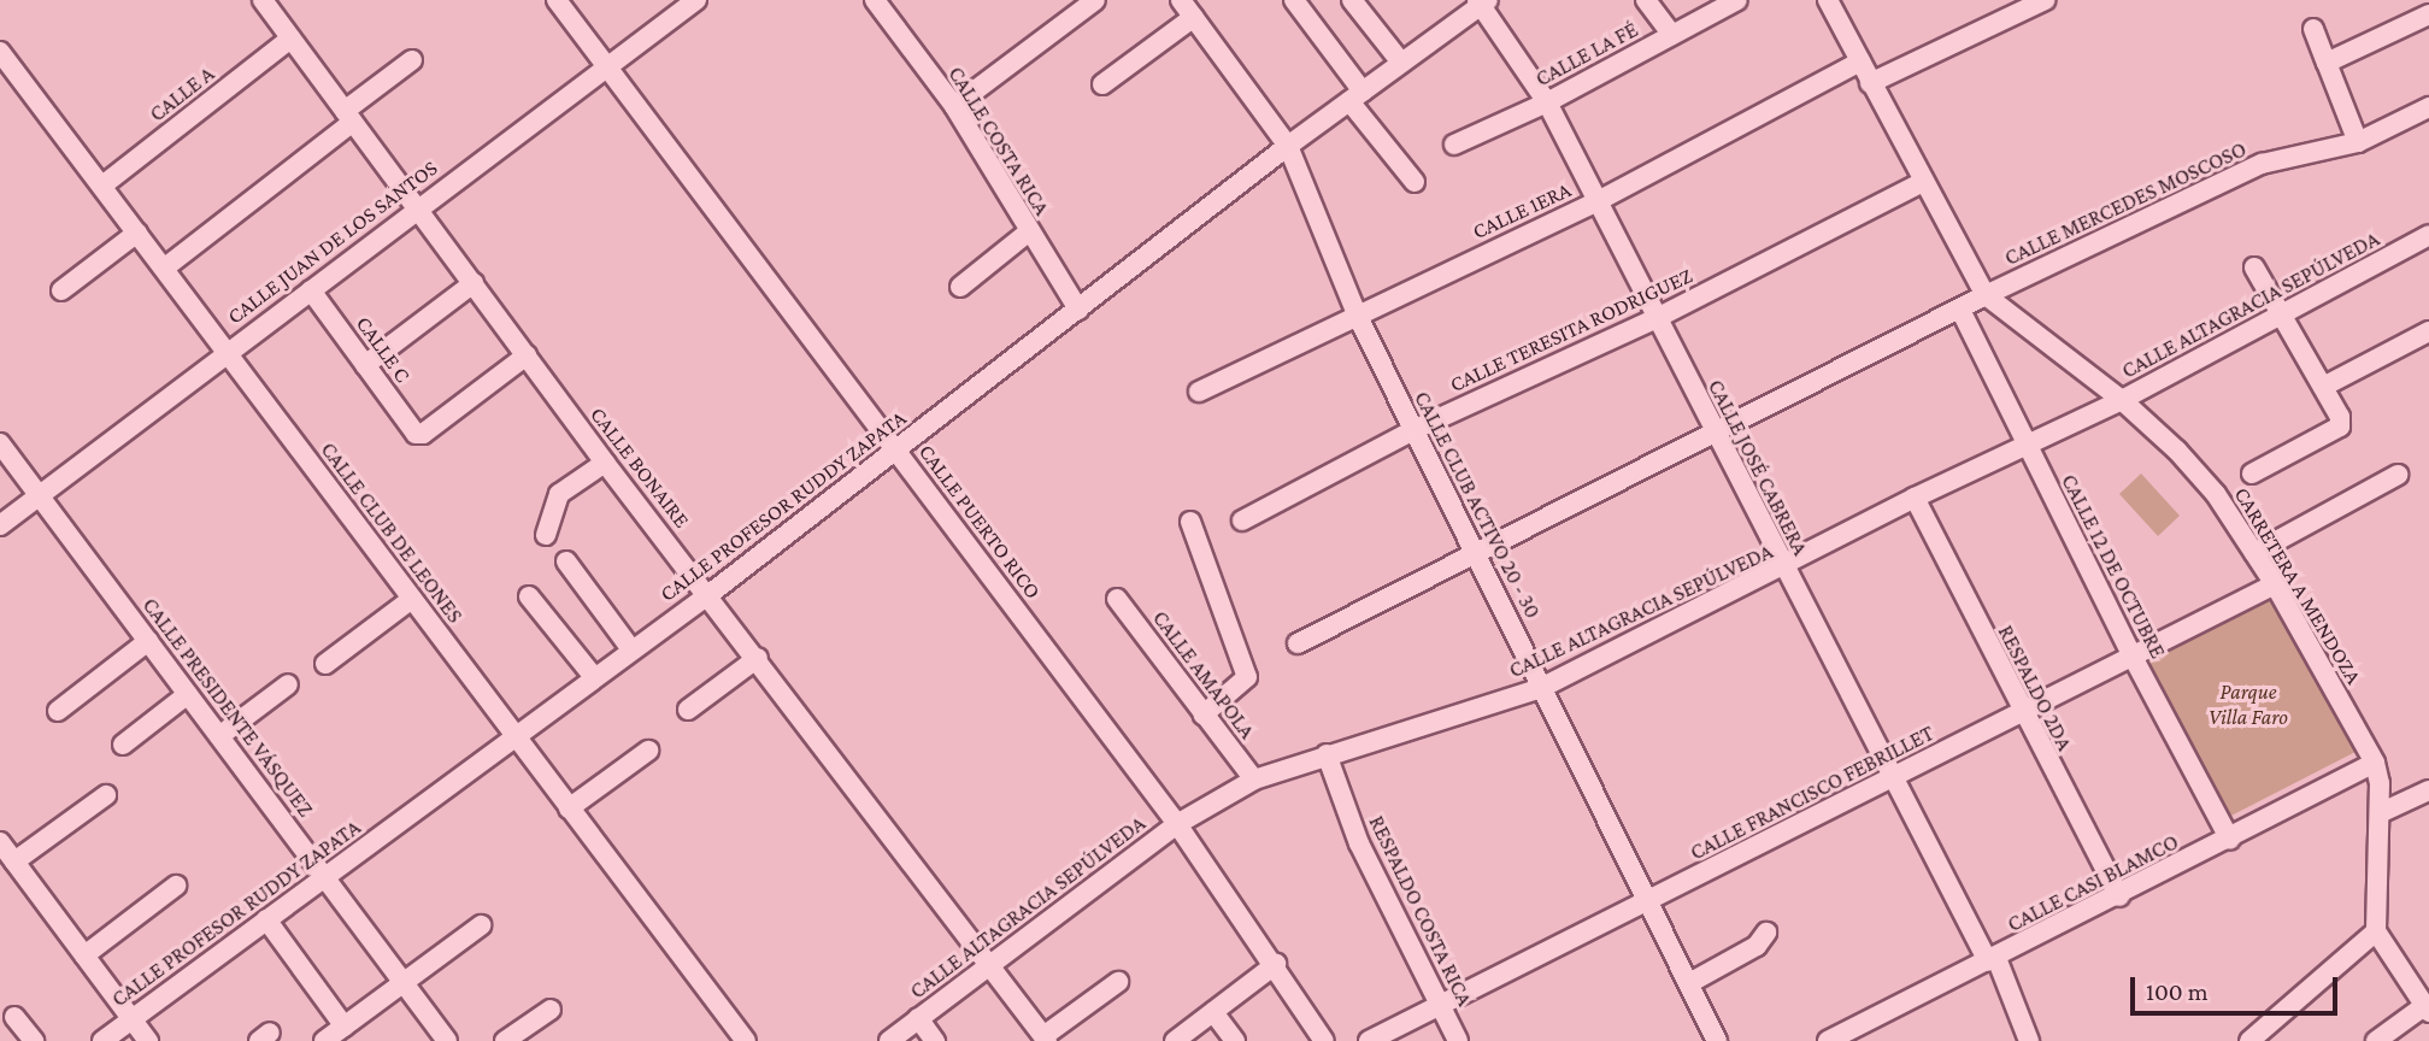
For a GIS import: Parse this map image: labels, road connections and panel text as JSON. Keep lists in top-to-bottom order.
{
  "streets": {
    "street": [
      "CALLE LA FÉ",
      "CALLE A",
      "CALLE COSTA RICA",
      "CALLE MERCEDES MOSCOSO",
      "CALLE 1ERA",
      "CALLE JUAN DE LOS SANTOS",
      "CALLE ALTAGRACIA SEPÚLVEDA",
      "CALLE TERESITA RODRIGUEZ",
      "CALLE C",
      "CALLE BONAIRE",
      "CALLE JOSÉ CABRERA",
      "CALLE CLUB ACTIVO 20 - 30",
      "CALLE PROFESOR RUDDY ZAPATA",
      "CALLE PUERTO RICO",
      "CALLE CLUB DE LEONES",
      "CALLE 12 DE OCTUBRE",
      "CARRETERA A MENDOZA",
      "CALLE AMAPOLA",
      "RESPALDO 2DA",
      "CALLE PRESIDENTE VÁSQUEZ",
      "CALLE FRANCISCO FEBRILLET",
      "CALLE CASI BLAMCO",
      "RESPALDO COSTA RICA"
    ]
  },
  "crossings": [
    ["CALLE LA FÉ", "CALLE JOSÉ CABRERA"],
    ["CALLE A", "CALLE BONAIRE"],
    ["CALLE A", "CALLE CLUB DE LEONES"],
    ["CALLE COSTA RICA", "CALLE PROFESOR RUDDY ZAPATA"],
    ["CALLE MERCEDES MOSCOSO", "CALLE JOSÉ CABRERA"],
    ["CALLE MERCEDES MOSCOSO", "CALLE CLUB ACTIVO 20 - 30"],
    ["CALLE MERCEDES MOSCOSO", "CALLE 12 DE OCTUBRE"],
    ["CALLE MERCEDES MOSCOSO", "CARRETERA A MENDOZA"],
    ["CALLE 1ERA", "CALLE JOSÉ CABRERA"],
    ["CALLE 1ERA", "CALLE CLUB ACTIVO 20 - 30"],
    ["CALLE 1ERA", "CARRETERA A MENDOZA"],
    ["CALLE JUAN DE LOS SANTOS", "CALLE C"],
    ["CALLE JUAN DE LOS SANTOS", "CALLE BONAIRE"],
    ["CALLE JUAN DE LOS SANTOS", "CALLE PUERTO RICO"],
    ["CALLE JUAN DE LOS SANTOS", "CALLE CLUB DE LEONES"],
    ["CALLE JUAN DE LOS SANTOS", "CALLE PRESIDENTE VÁSQUEZ"],
    ["CALLE ALTAGRACIA SEPÚLVEDA", "CALLE BONAIRE"],
    ["CALLE ALTAGRACIA SEPÚLVEDA", "CALLE JOSÉ CABRERA"],
    ["CALLE ALTAGRACIA SEPÚLVEDA", "CALLE CLUB ACTIVO 20 - 30"],
    ["CALLE ALTAGRACIA SEPÚLVEDA", "CALLE PUERTO RICO"],
    ["CALLE ALTAGRACIA SEPÚLVEDA", "CALLE 12 DE OCTUBRE"],
    ["CALLE ALTAGRACIA SEPÚLVEDA", "CARRETERA A MENDOZA"],
    ["CALLE ALTAGRACIA SEPÚLVEDA", "CALLE AMAPOLA"],
    ["CALLE ALTAGRACIA SEPÚLVEDA", "RESPALDO 2DA"],
    ["CALLE ALTAGRACIA SEPÚLVEDA", "RESPALDO COSTA RICA"],
    ["CALLE TERESITA RODRIGUEZ", "CALLE JOSÉ CABRERA"],
    ["CALLE TERESITA RODRIGUEZ", "CALLE CLUB ACTIVO 20 - 30"],
    ["CALLE TERESITA RODRIGUEZ", "CARRETERA A MENDOZA"],
    ["CALLE C", "CALLE BONAIRE"],
    ["CALLE BONAIRE", "CALLE PROFESOR RUDDY ZAPATA"],
    ["CALLE JOSÉ CABRERA", "CALLE PROFESOR RUDDY ZAPATA"],
    ["CALLE JOSÉ CABRERA", "CALLE FRANCISCO FEBRILLET"],
    ["CALLE JOSÉ CABRERA", "CALLE CASI BLAMCO"],
    ["CALLE CLUB ACTIVO 20 - 30", "CALLE PROFESOR RUDDY ZAPATA"],
    ["CALLE CLUB ACTIVO 20 - 30", "CALLE FRANCISCO FEBRILLET"],
    ["CALLE PROFESOR RUDDY ZAPATA", "CALLE PUERTO RICO"],
    ["CALLE PROFESOR RUDDY ZAPATA", "CALLE CLUB DE LEONES"],
    ["CALLE PROFESOR RUDDY ZAPATA", "CALLE PRESIDENTE VÁSQUEZ"],
    ["CALLE 12 DE OCTUBRE", "CALLE FRANCISCO FEBRILLET"],
    ["CALLE 12 DE OCTUBRE", "CALLE CASI BLAMCO"],
    ["CARRETERA A MENDOZA", "CALLE FRANCISCO FEBRILLET"],
    ["CARRETERA A MENDOZA", "CALLE CASI BLAMCO"],
    ["RESPALDO 2DA", "CALLE FRANCISCO FEBRILLET"],
    ["RESPALDO 2DA", "CALLE CASI BLAMCO"],
    ["CALLE FRANCISCO FEBRILLET", "RESPALDO COSTA RICA"]
  ],
  "parks": ["Parque Villa Faro"],
  "scale_bar": "100 m"
}
